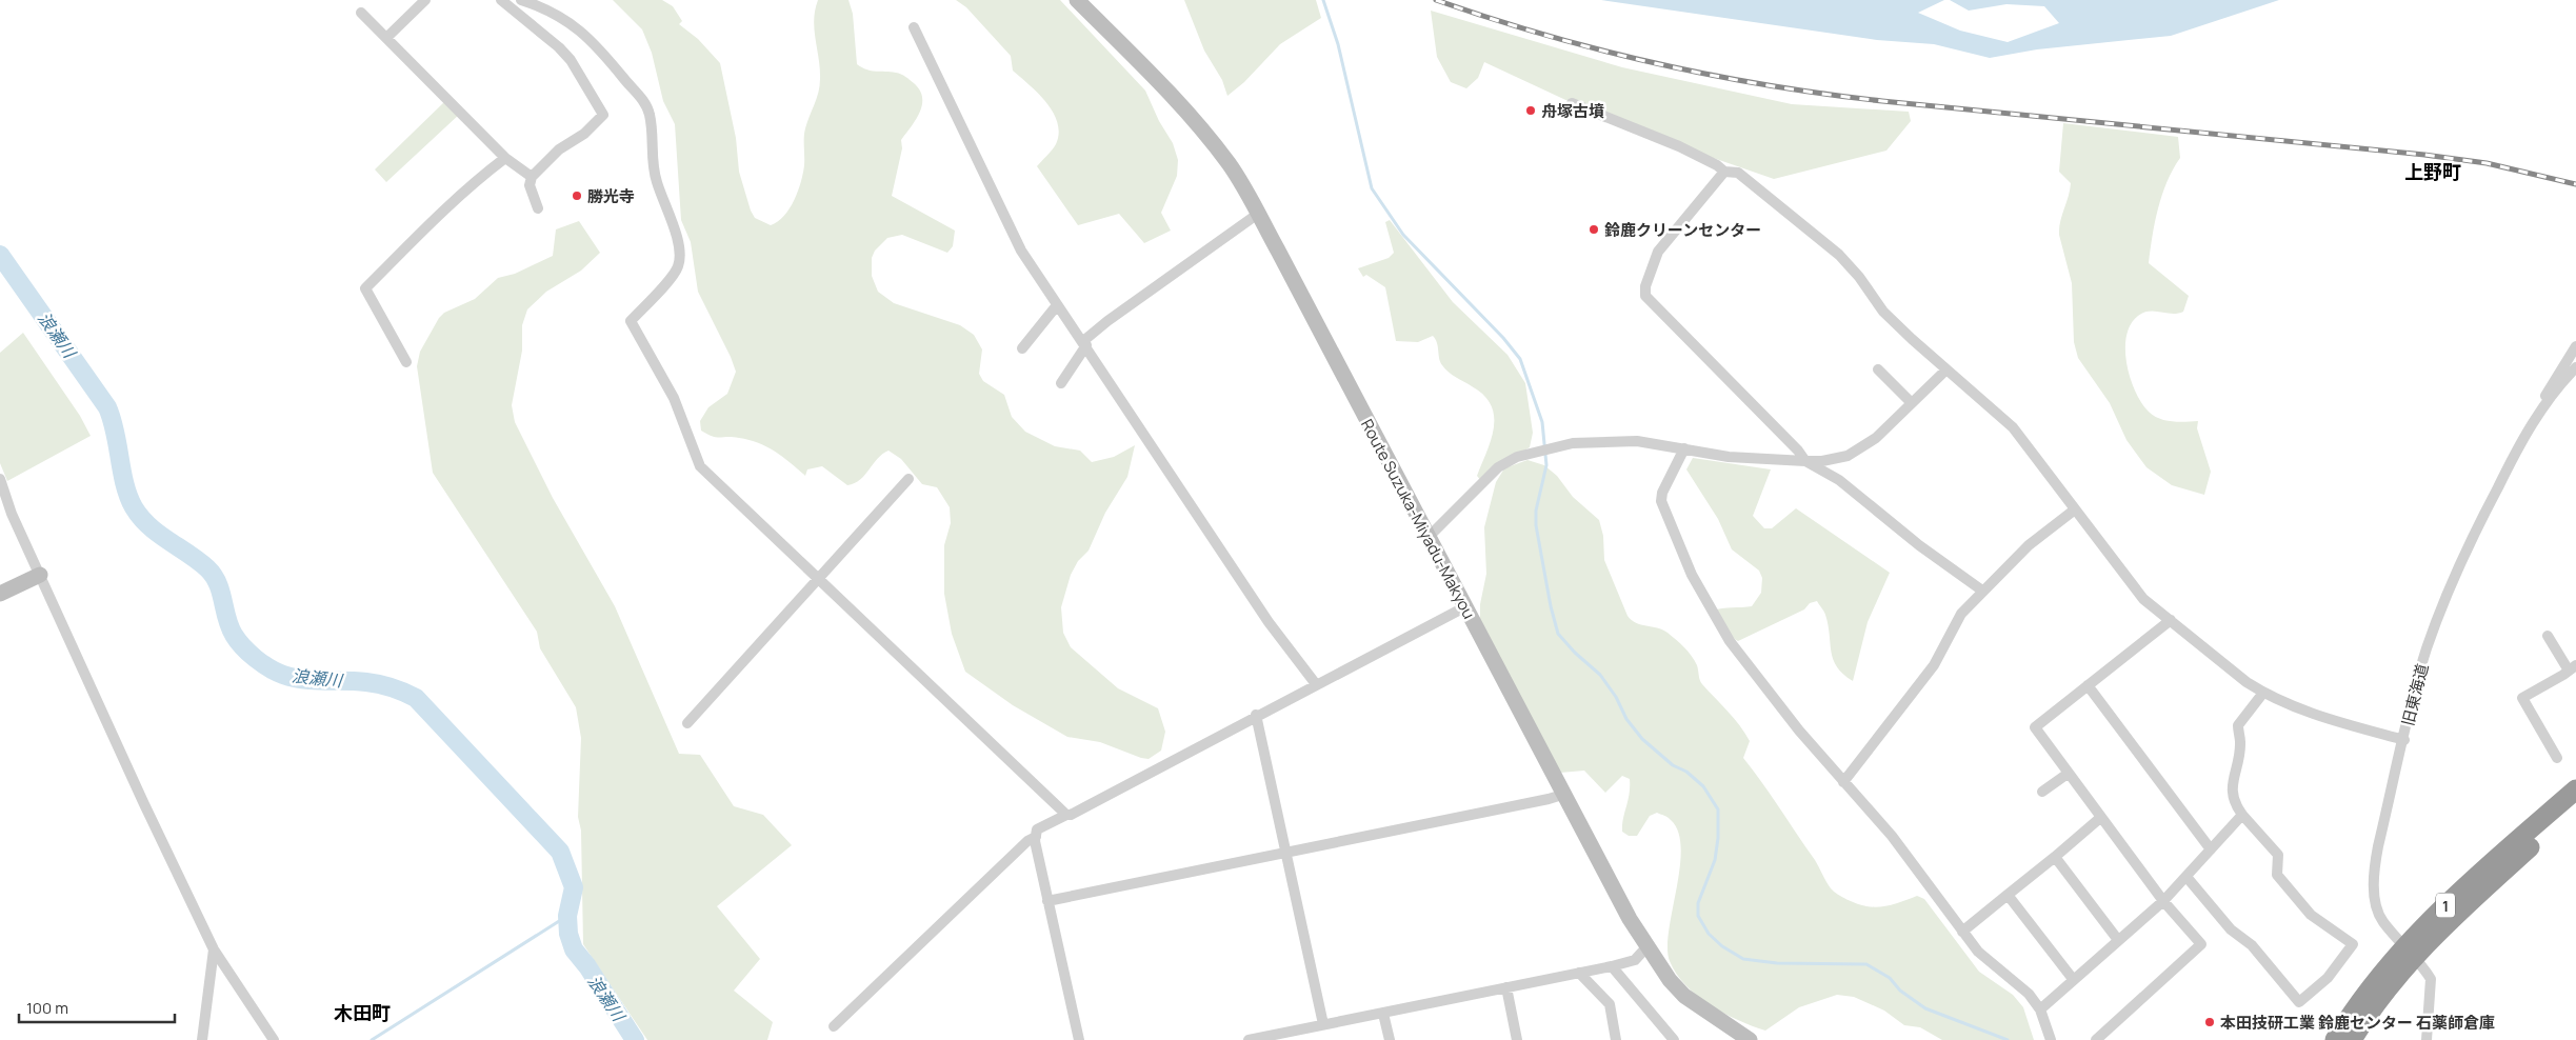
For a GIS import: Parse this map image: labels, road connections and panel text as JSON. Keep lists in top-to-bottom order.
{
  "streets": {
    "highway": ["1"],
    "main road": ["Route Suzuka-Miyadu-Makyou"],
    "street": ["旧東海道"]
  },
  "districts": ["上野町", "木田町"],
  "water": ["浪瀬川"],
  "places": [
    "舟塚古墳",
    "勝光寺",
    "鈴鹿クリーンセンター",
    "本田技研工業 鈴鹿センター 石薬師倉庫"
  ],
  "scale_bar": "100 m"
}
